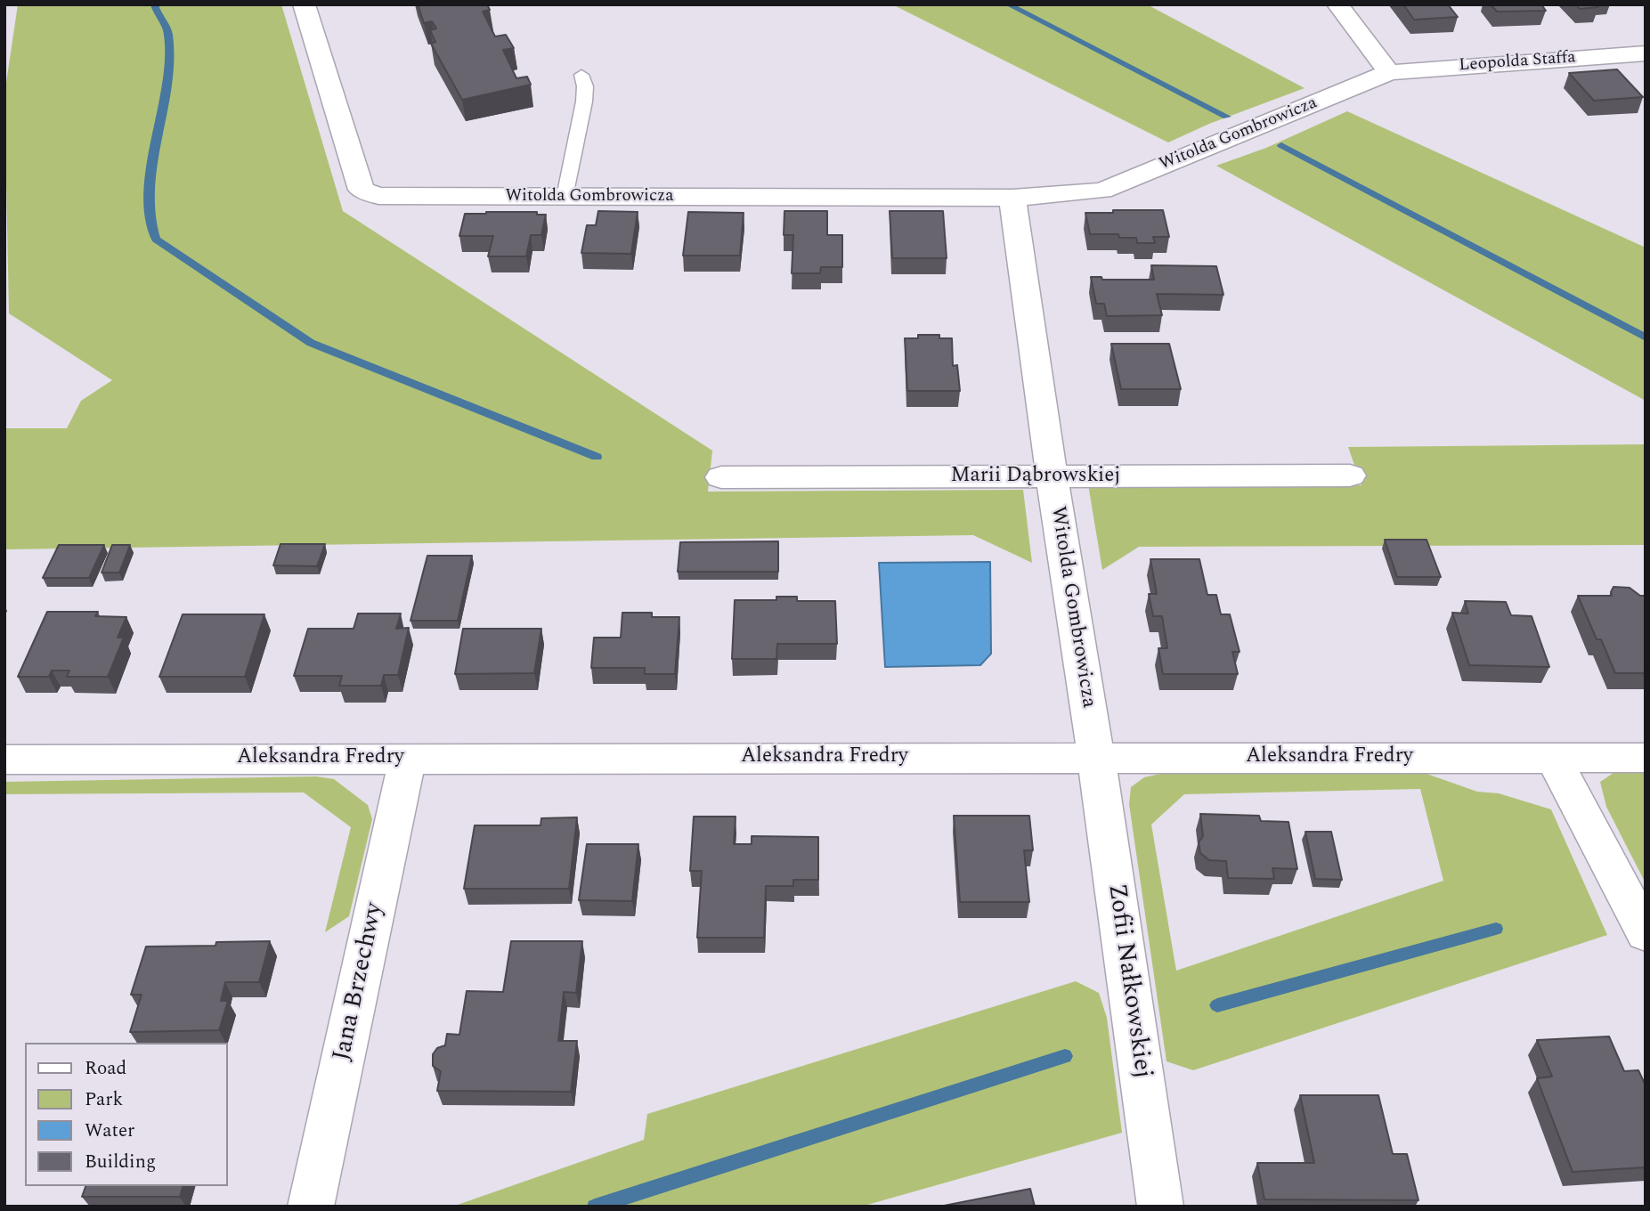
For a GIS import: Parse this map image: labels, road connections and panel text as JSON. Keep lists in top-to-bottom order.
{
  "streets": {
    "street": [
      "Leopolda Staffa",
      "Witolda Gombrowicza",
      "Marii Dąbrowskiej",
      "Aleksandra Fredry",
      "Zofii Nałkowskiej",
      "Jana Brzechwy"
    ]
  },
  "crossings": [
    ["Leopolda Staffa", "Witolda Gombrowicza"],
    ["Witolda Gombrowicza", "Marii Dąbrowskiej"],
    ["Witolda Gombrowicza", "Aleksandra Fredry"],
    ["Witolda Gombrowicza", "Zofii Nałkowskiej"],
    ["Aleksandra Fredry", "Zofii Nałkowskiej"],
    ["Aleksandra Fredry", "Jana Brzechwy"]
  ],
  "legend": [
    "Road",
    "Park",
    "Water",
    "Building"
  ]
}
